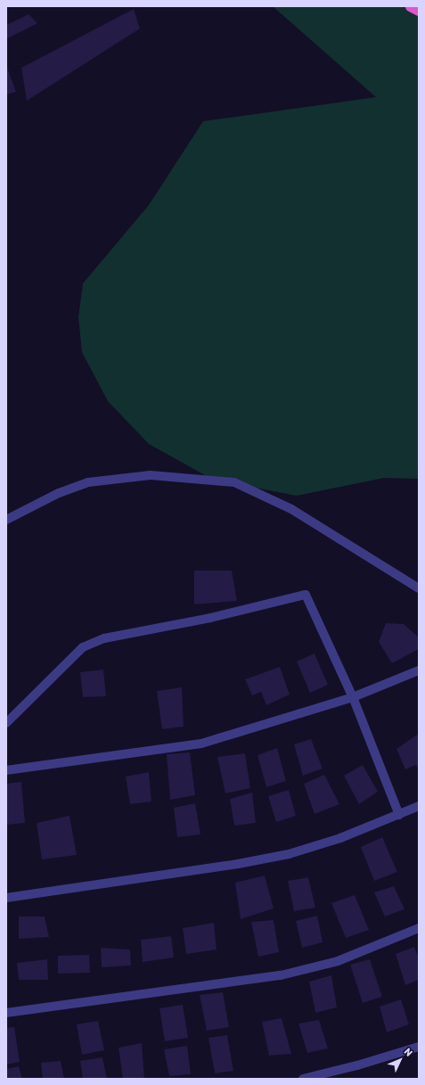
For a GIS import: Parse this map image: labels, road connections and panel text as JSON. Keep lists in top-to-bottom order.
{
  "north": "top right"
}
